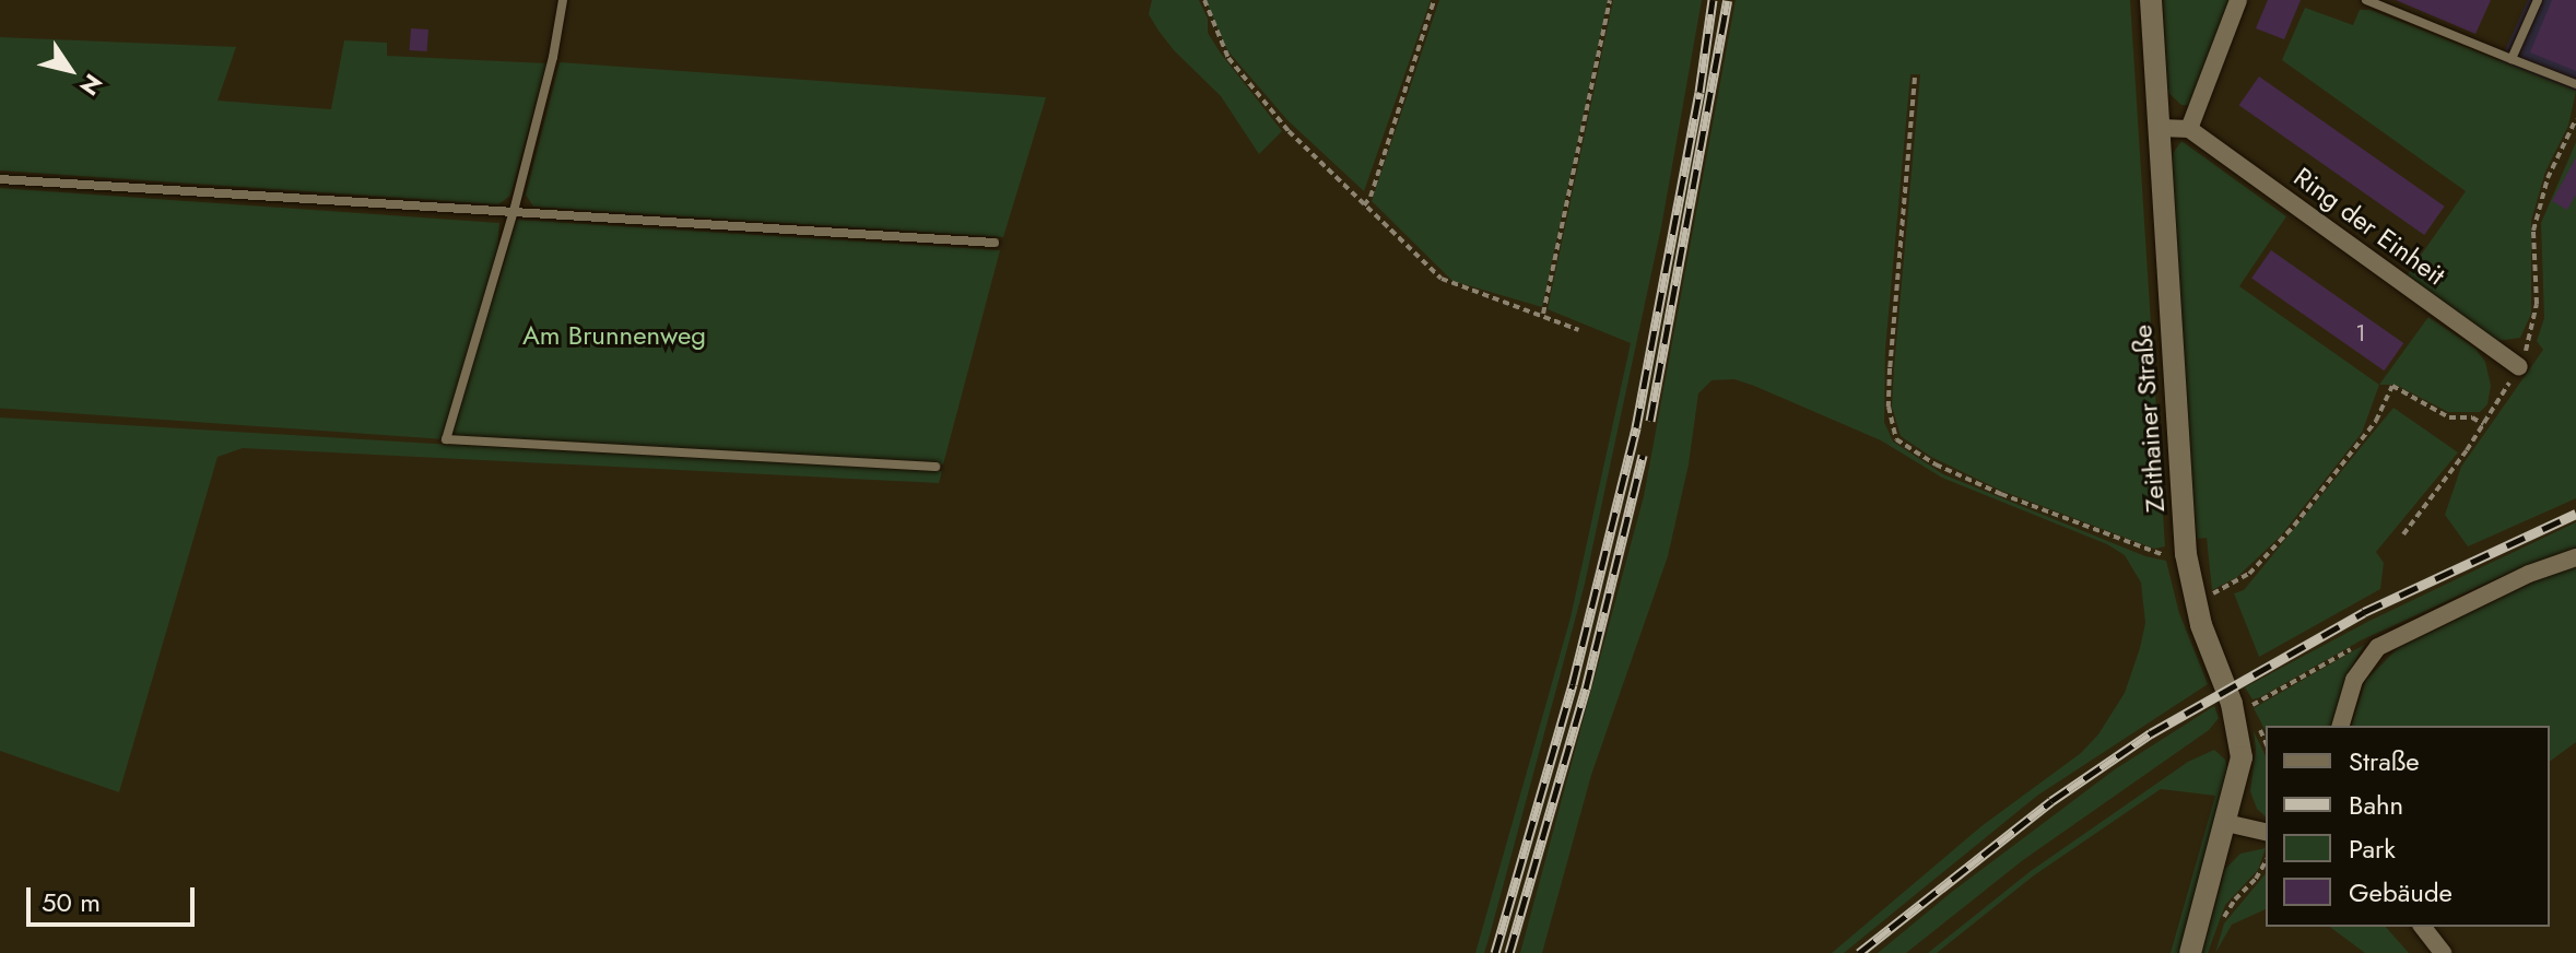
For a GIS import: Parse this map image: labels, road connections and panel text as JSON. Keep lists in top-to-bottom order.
{
  "streets": {
    "street": ["Ring der Einheit", "Zeithainer Straße"]
  },
  "parks": ["Am Brunnenweg"],
  "house_numbers": ["1"],
  "legend": [
    "Straße",
    "Bahn",
    "Park",
    "Gebäude"
  ],
  "scale_bar": "50 m",
  "north": "bottom right"
}
